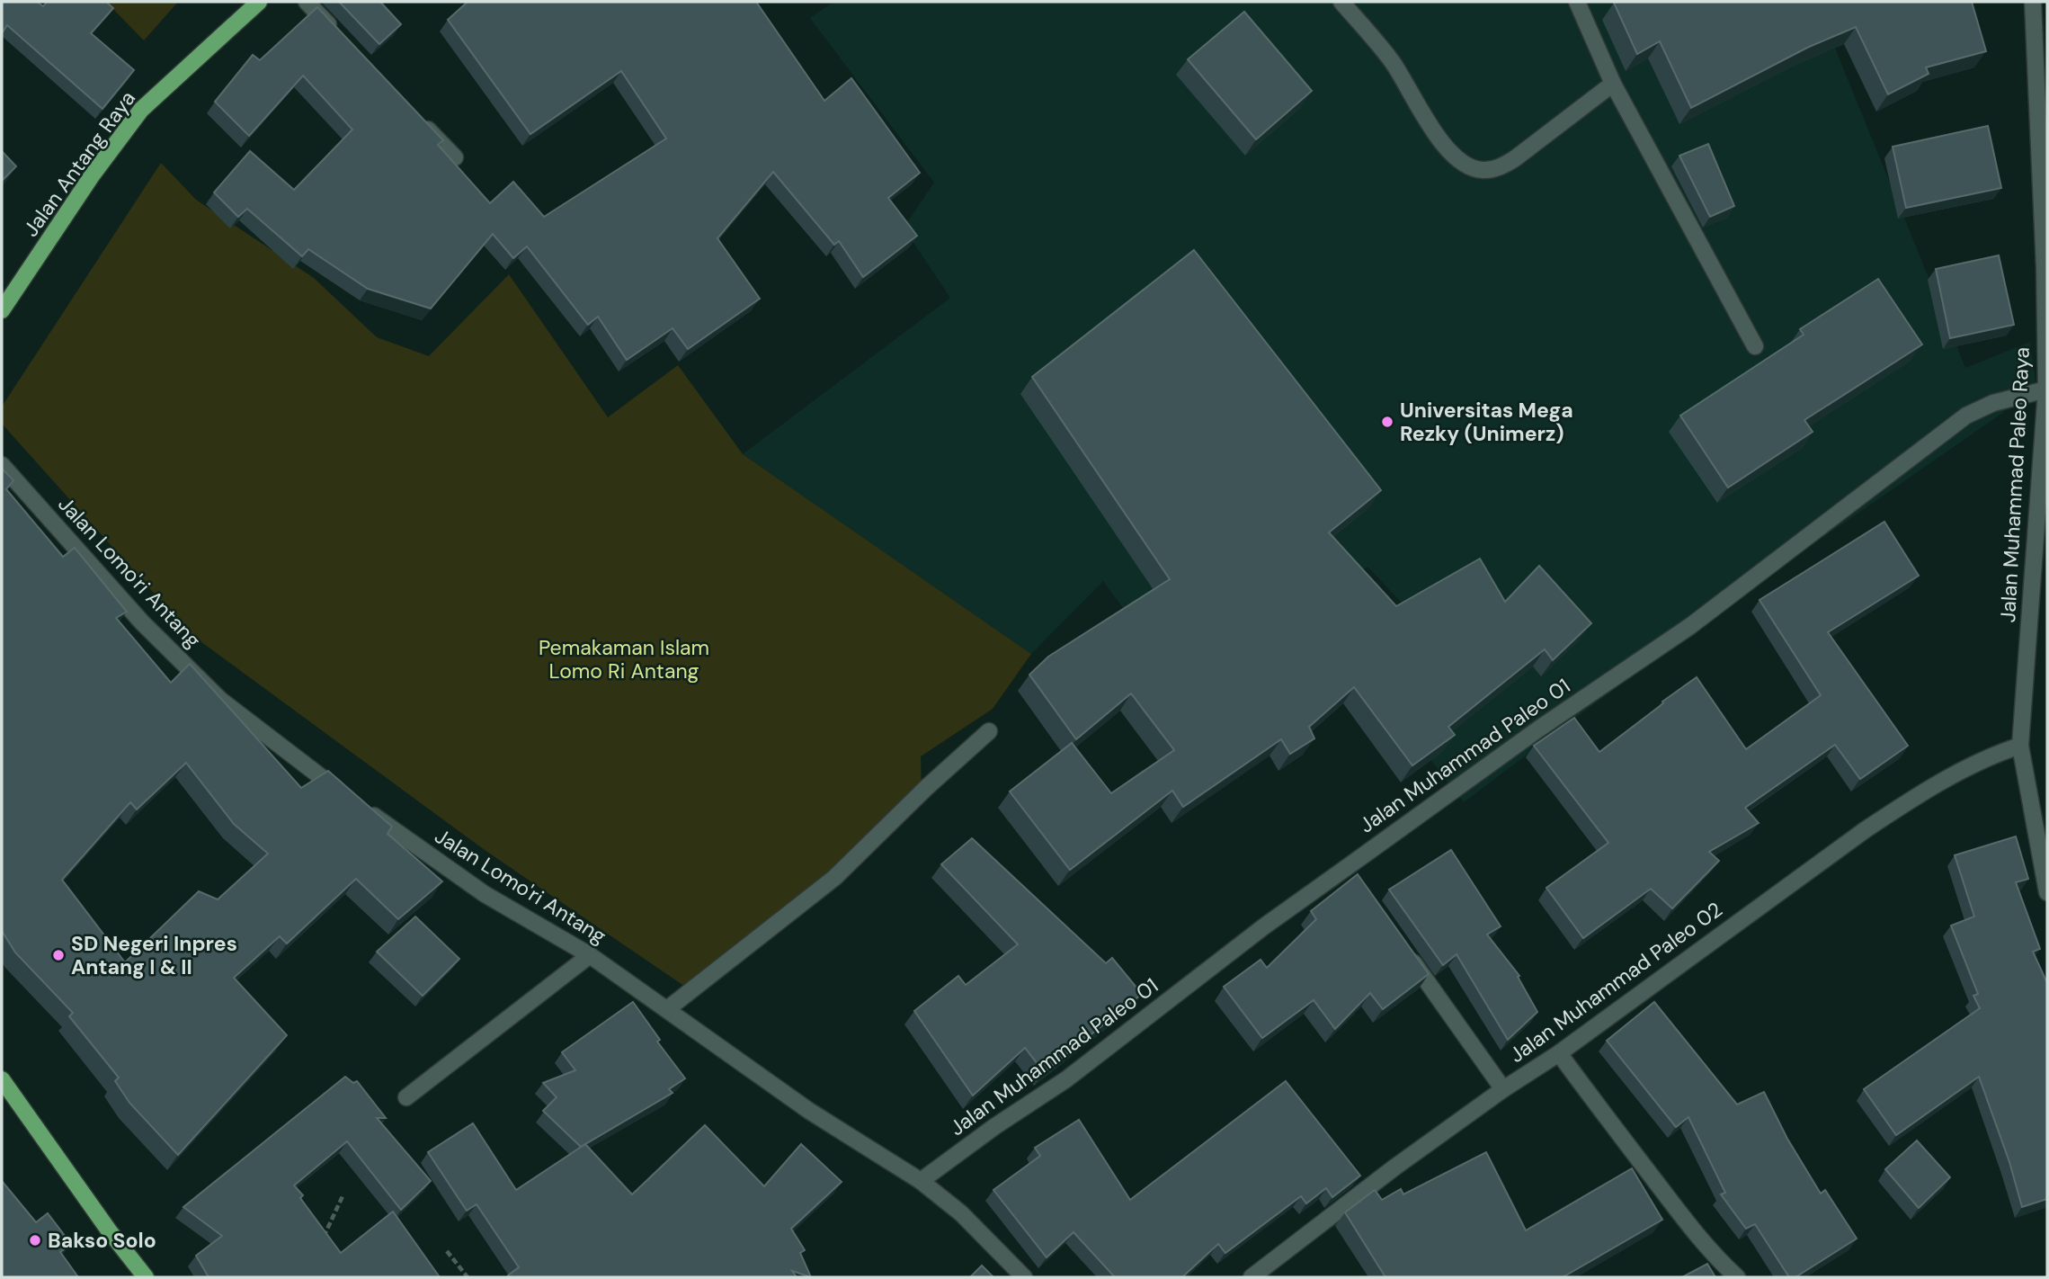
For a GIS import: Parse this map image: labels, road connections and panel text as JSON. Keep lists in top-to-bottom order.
{
  "streets": {
    "main road": ["Jalan Antang Raya"],
    "street": [
      "Jalan Muhammad Paleo Raya",
      "Jalan Lomo'ri Antang",
      "Jalan Muhammad Paleo 01",
      "Jalan Muhammad Paleo 02"
    ]
  },
  "crossings": [
    ["Jalan Muhammad Paleo Raya", "Jalan Muhammad Paleo 01"],
    ["Jalan Muhammad Paleo Raya", "Jalan Muhammad Paleo 02"],
    ["Jalan Lomo'ri Antang", "Jalan Muhammad Paleo 01"]
  ],
  "parks": ["Pemakaman Islam Lomo Ri Antang"],
  "places": ["Universitas Mega Rezky (Unimerz)", "SD Negeri Inpres Antang I & II", "Bakso Solo"]
}
